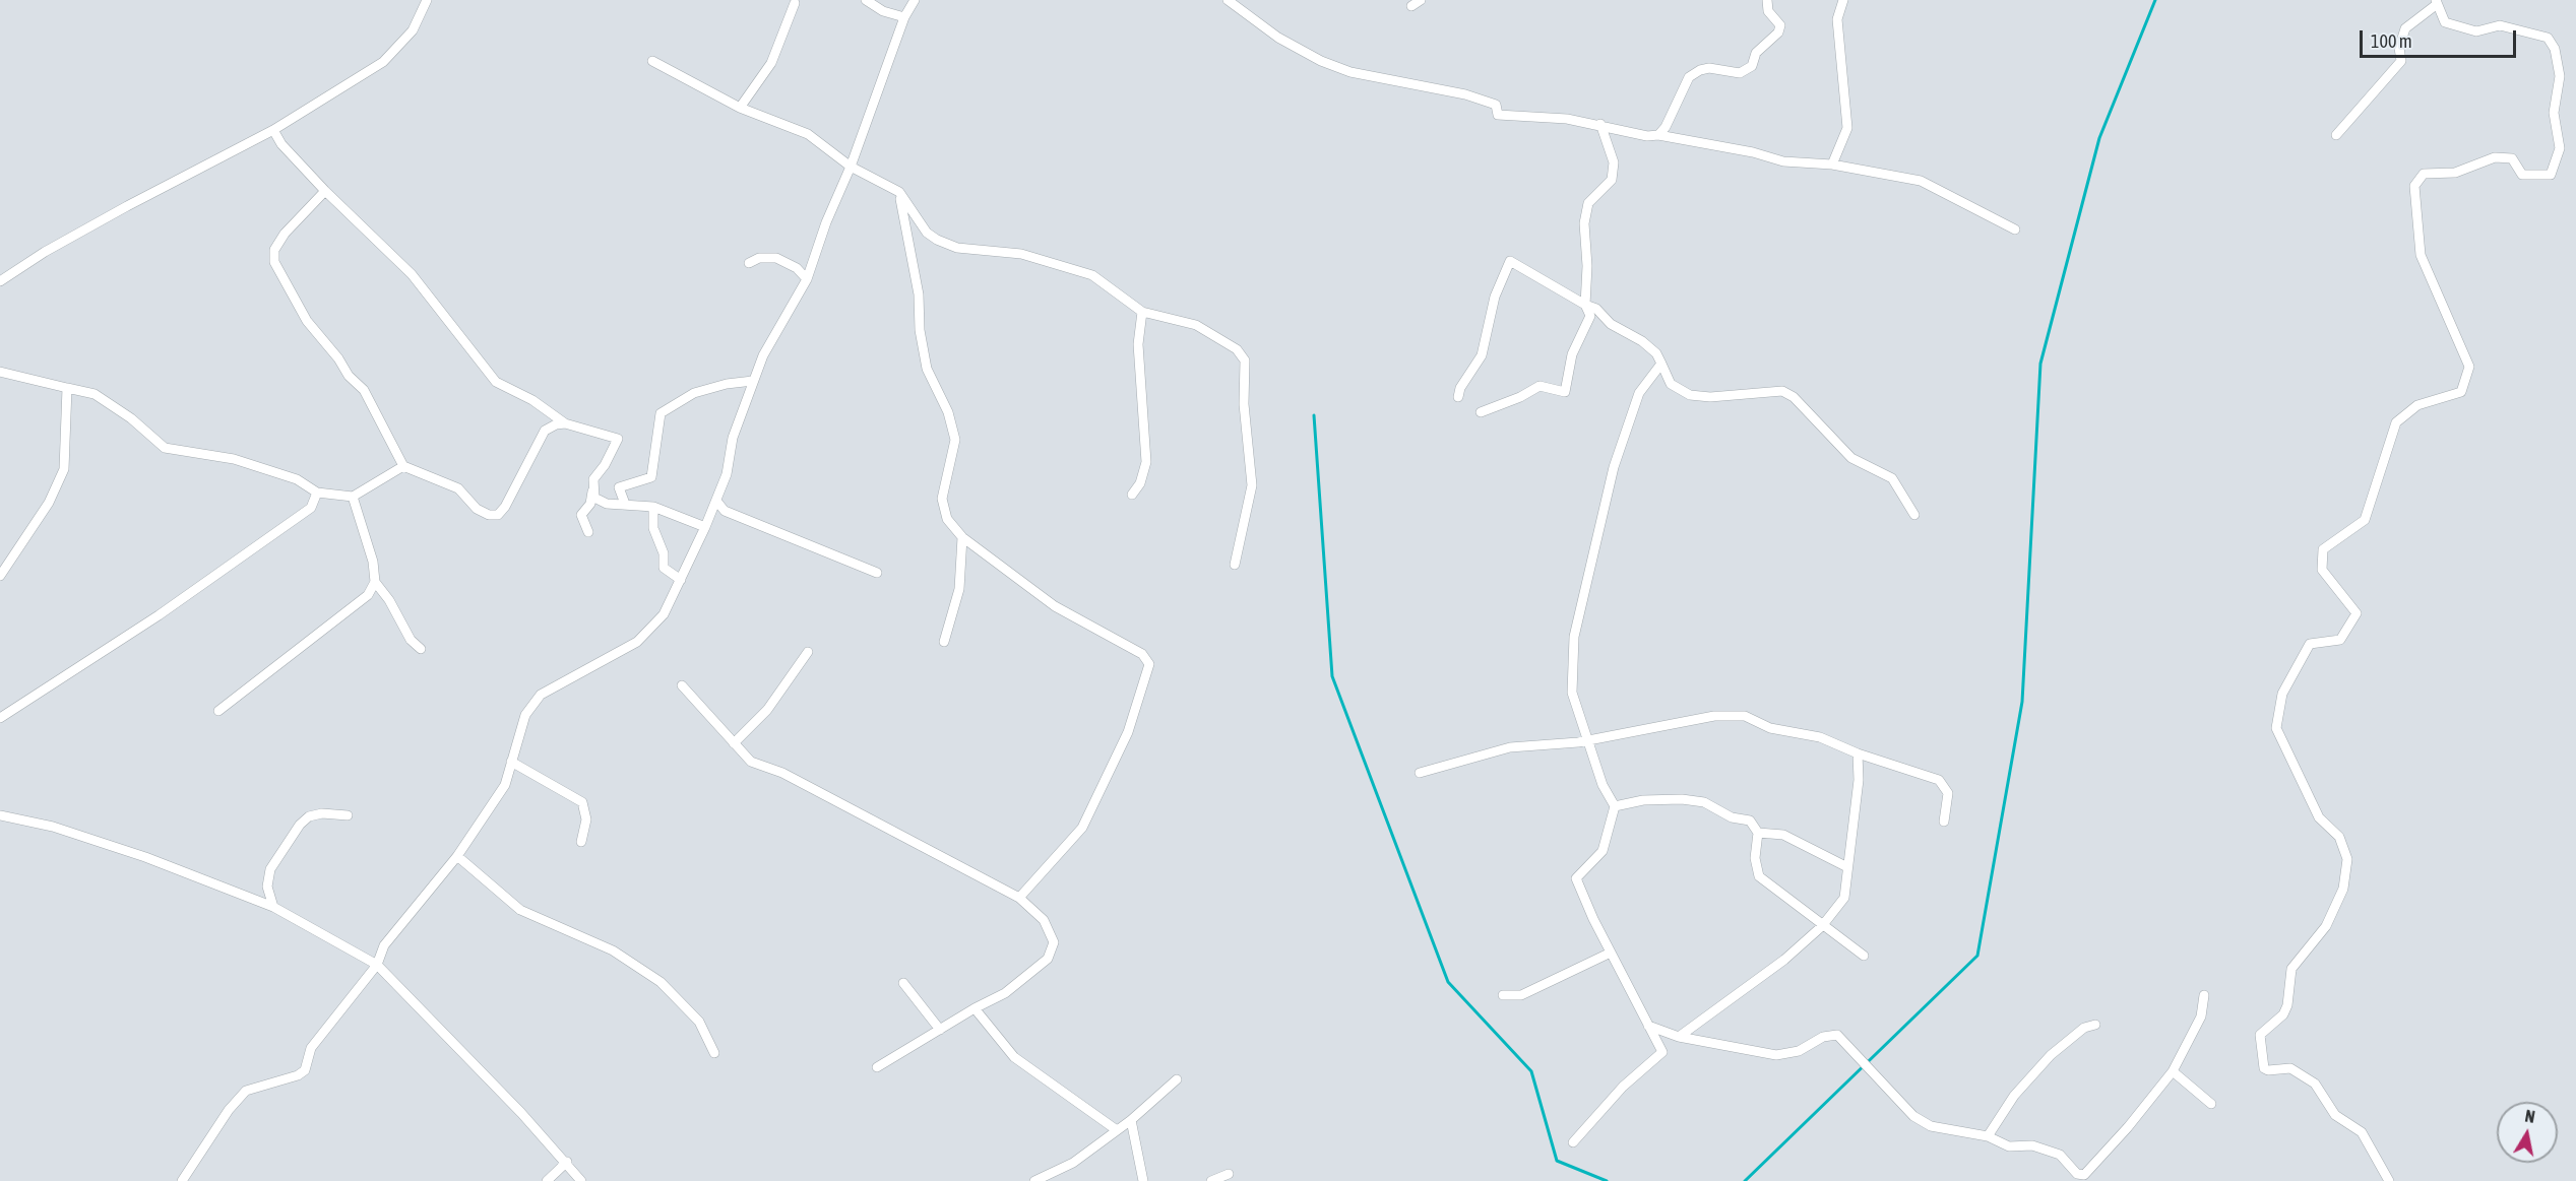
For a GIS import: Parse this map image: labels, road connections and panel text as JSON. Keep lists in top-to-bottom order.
{
  "scale_bar": "100 m",
  "north": "top"
}
